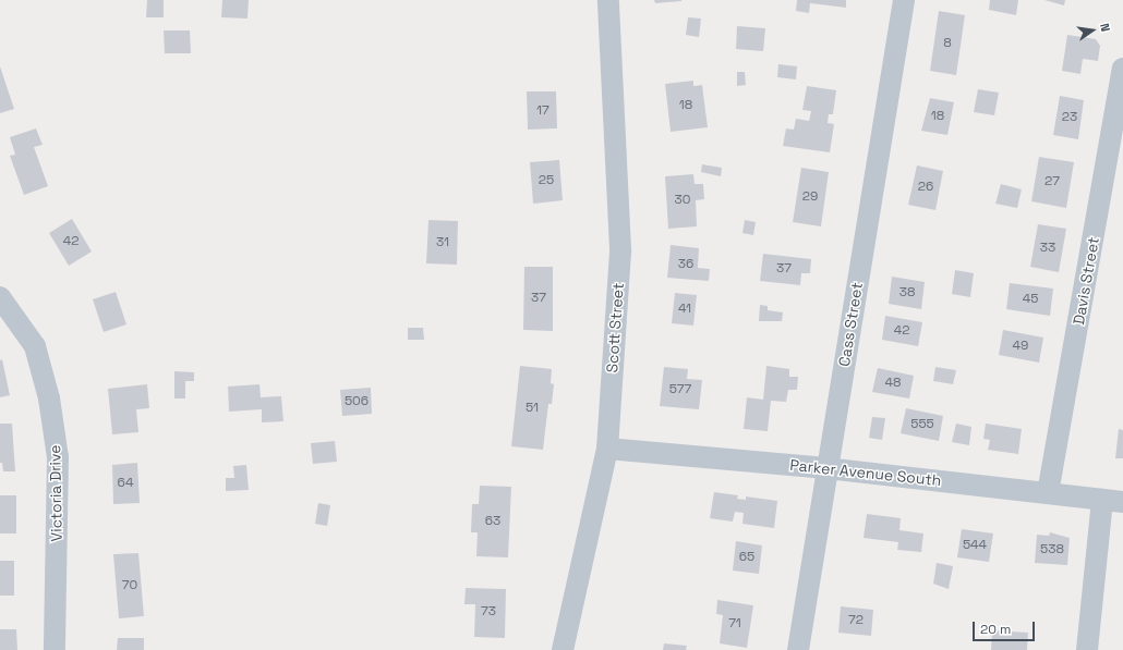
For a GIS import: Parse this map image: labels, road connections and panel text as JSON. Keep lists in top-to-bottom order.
{
  "streets": {
    "street": [
      "Davis Street",
      "Cass Street",
      "Scott Street",
      "Parker Avenue South",
      "Victoria Drive"
    ]
  },
  "crossings": [
    ["Davis Street", "Parker Avenue South"],
    ["Cass Street", "Parker Avenue South"],
    ["Scott Street", "Parker Avenue South"]
  ],
  "house_numbers": [
    "8",
    "18",
    "17",
    "18",
    "23",
    "25",
    "27",
    "26",
    "29",
    "30",
    "42",
    "31",
    "33",
    "36",
    "37",
    "38",
    "37",
    "45",
    "41",
    "42",
    "49",
    "48",
    "577",
    "506",
    "51",
    "555",
    "64",
    "63",
    "544",
    "538",
    "65",
    "70",
    "73",
    "72",
    "71"
  ],
  "scale_bar": "20 m",
  "north": "right"
}
